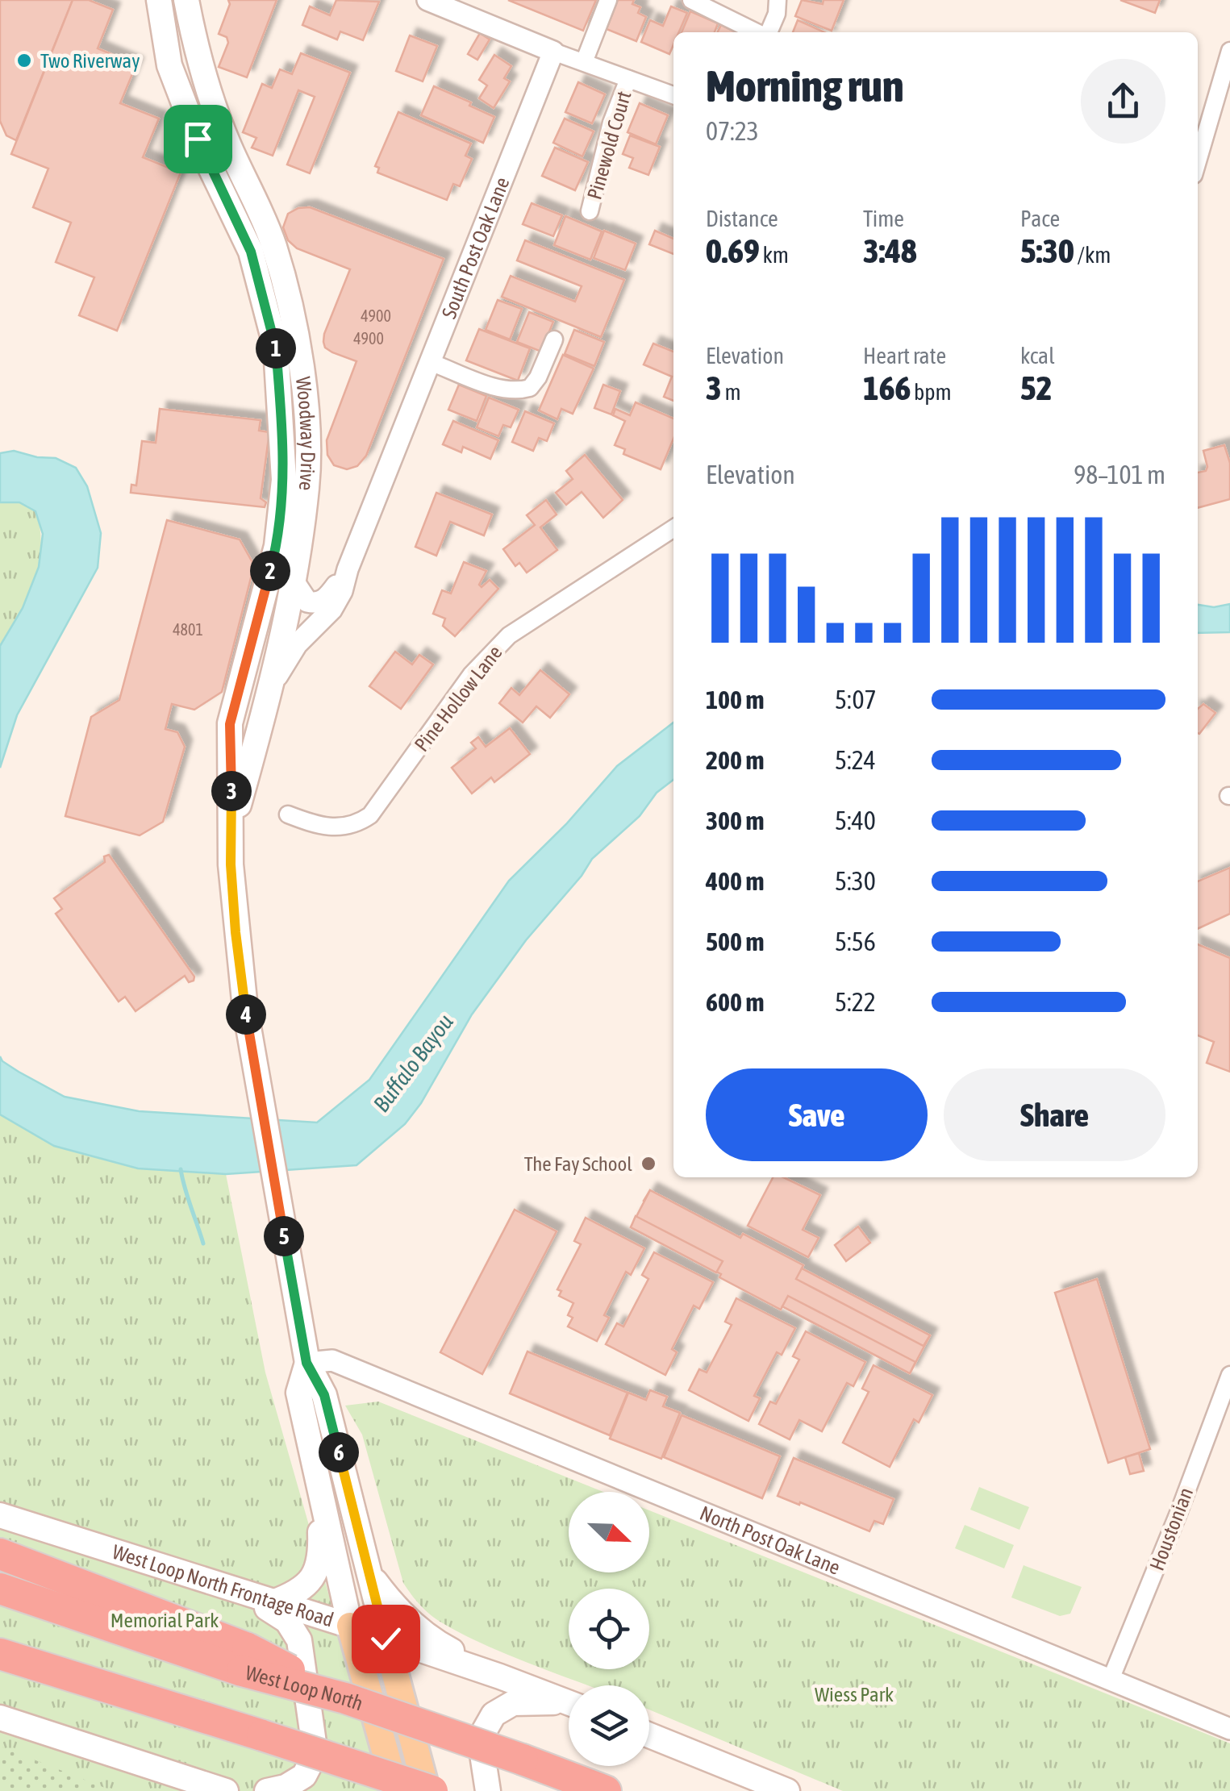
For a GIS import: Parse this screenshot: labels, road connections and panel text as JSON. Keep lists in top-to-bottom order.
{
  "streets": {
    "highway": ["West Loop North"],
    "main road": ["Woodway Drive", "West Loop North Frontage Road"],
    "street": [
      "Pinewold Court",
      "South Post Oak Lane",
      "Pine Hollow Lane",
      "Houstonian",
      "North Post Oak Lane"
    ]
  },
  "crossings": [
    ["South Post Oak Lane", "Woodway Drive"],
    ["Woodway Drive", "North Post Oak Lane"],
    ["Woodway Drive", "West Loop North Frontage Road"],
    ["Houstonian", "North Post Oak Lane"]
  ],
  "water": ["Buffalo Bayou"],
  "parks": ["Memorial Park", "Wiess Park"],
  "places": ["Two Riverway", "The Fay School"],
  "house_numbers": ["4900", "4900", "4801"],
  "north": "bottom right",
  "page": {
    "heading": ["Morning run", "07:23"],
    "stats": [
      ["Distance", "0.69 km"],
      ["Time", "3:48"],
      ["Pace", "5:30 /km"],
      ["Elevation", "3 m"],
      ["Heart rate", "166 bpm"],
      ["kcal", "52"]
    ],
    "pins": [
      "1",
      "2",
      "3",
      "4",
      "5",
      "6"
    ],
    "chart": ["Elevation", "98–101 m"],
    "list": [
      {
        "name": "100 m",
        "note": "5:07"
      },
      {
        "name": "200 m",
        "note": "5:24"
      },
      {
        "name": "300 m",
        "note": "5:40"
      },
      {
        "name": "400 m",
        "note": "5:30"
      },
      {
        "name": "500 m",
        "note": "5:56"
      },
      {
        "name": "600 m",
        "note": "5:22"
      }
    ],
    "buttons": ["Save", "Share"]
  }
}
